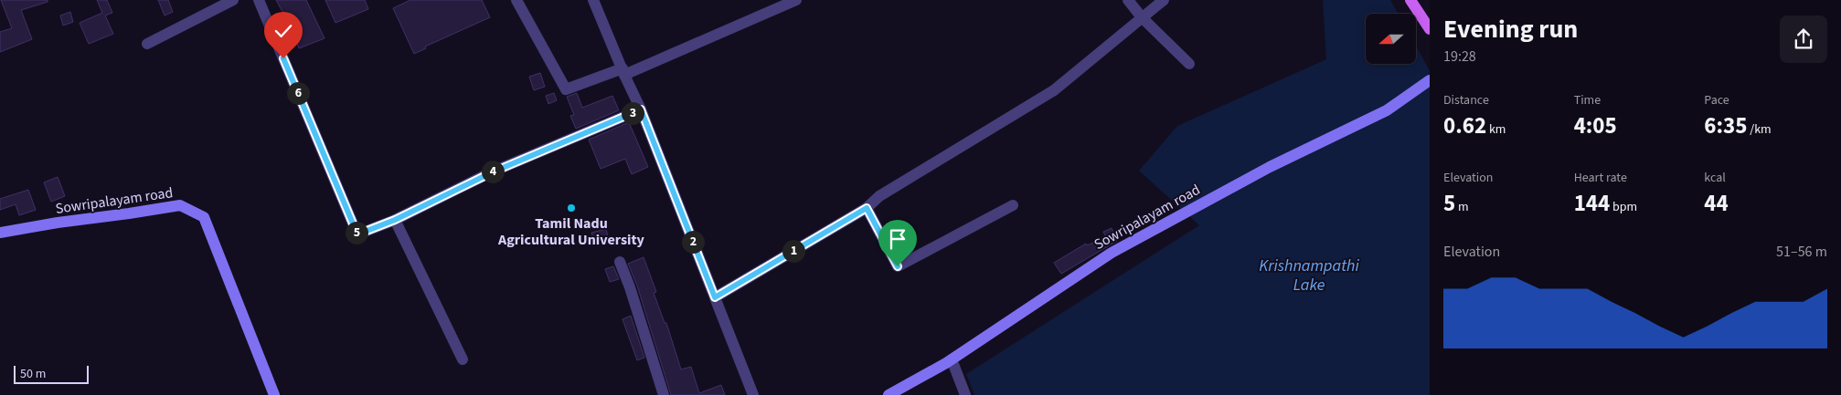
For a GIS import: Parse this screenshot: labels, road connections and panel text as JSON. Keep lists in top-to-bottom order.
{
  "streets": {
    "street": ["Sowripalayam road"]
  },
  "water": ["Krishnampathi Lake"],
  "places": ["Tamil Nadu Agricultural University"],
  "scale_bar": "50 m",
  "north": "left",
  "page": {
    "heading": ["Evening run", "19:28"],
    "stats": [
      ["Distance", "0.62 km"],
      ["Time", "4:05"],
      ["Pace", "6:35 /km"],
      ["Elevation", "5 m"],
      ["Heart rate", "144 bpm"],
      ["kcal", "44"]
    ],
    "pins": [
      "6",
      "3",
      "4",
      "5",
      "2",
      "1"
    ],
    "chart": ["Elevation", "51–56 m"],
    "scale": "50 m"
  }
}
